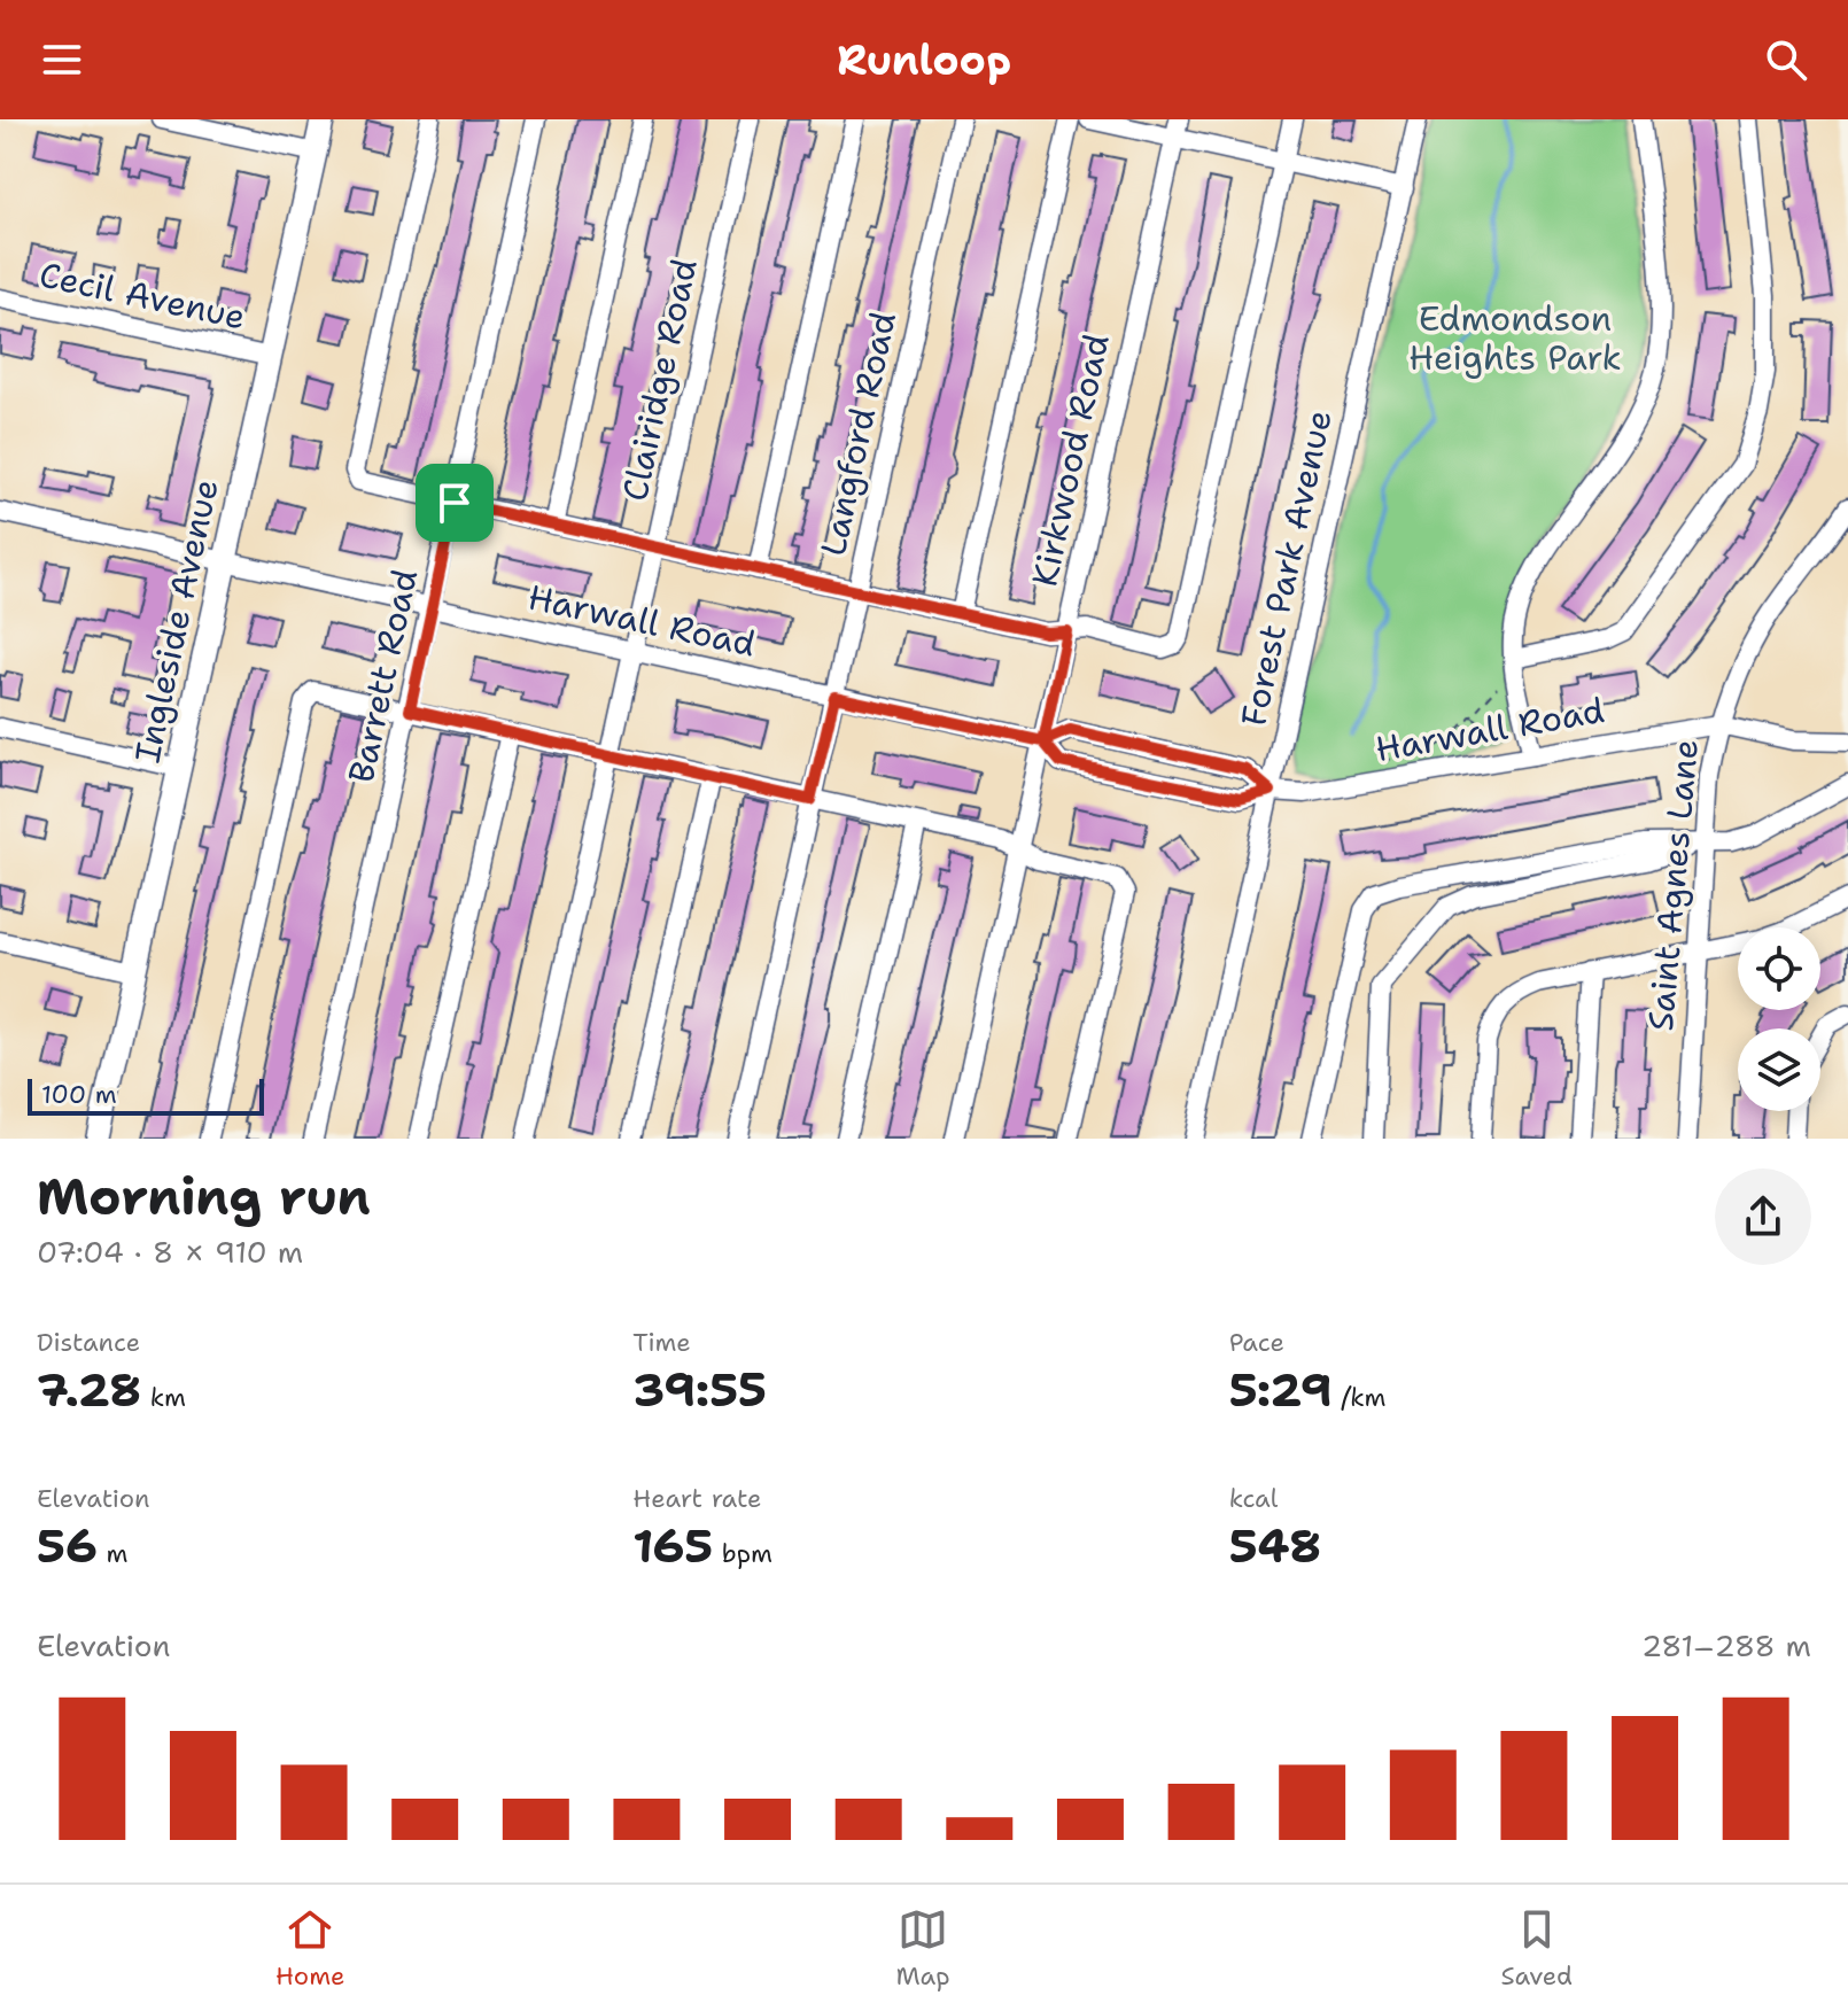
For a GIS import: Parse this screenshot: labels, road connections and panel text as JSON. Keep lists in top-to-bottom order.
{
  "streets": {
    "main road": ["Ingleside Avenue"],
    "street": [
      "Cecil Avenue",
      "Clairidge Road",
      "Langford Road",
      "Kirkwood Road",
      "Forest Park Avenue",
      "Harwall Road",
      "Barrett Road",
      "Saint Agnes Lane"
    ]
  },
  "crossings": [
    ["Cecil Avenue", "Ingleside Avenue"],
    ["Clairidge Road", "Harwall Road"],
    ["Langford Road", "Harwall Road"],
    ["Kirkwood Road", "Harwall Road"],
    ["Forest Park Avenue", "Harwall Road"],
    ["Ingleside Avenue", "Harwall Road"],
    ["Harwall Road", "Barrett Road"],
    ["Harwall Road", "Saint Agnes Lane"]
  ],
  "parks": ["Edmondson Heights Park"],
  "scale_bar": "100 m",
  "page": {
    "header": "Runloop",
    "scale": "100 m",
    "heading": ["Morning run", "07:04 · 8 × 910 m"],
    "stats": [
      ["Distance", "7.28 km"],
      ["Time", "39:55"],
      ["Pace", "5:29 /km"],
      ["Elevation", "56 m"],
      ["Heart rate", "165 bpm"],
      ["kcal", "548"]
    ],
    "chart": ["Elevation", "281–288 m"],
    "tabs": ["Home", "Map", "Saved"]
  }
}
